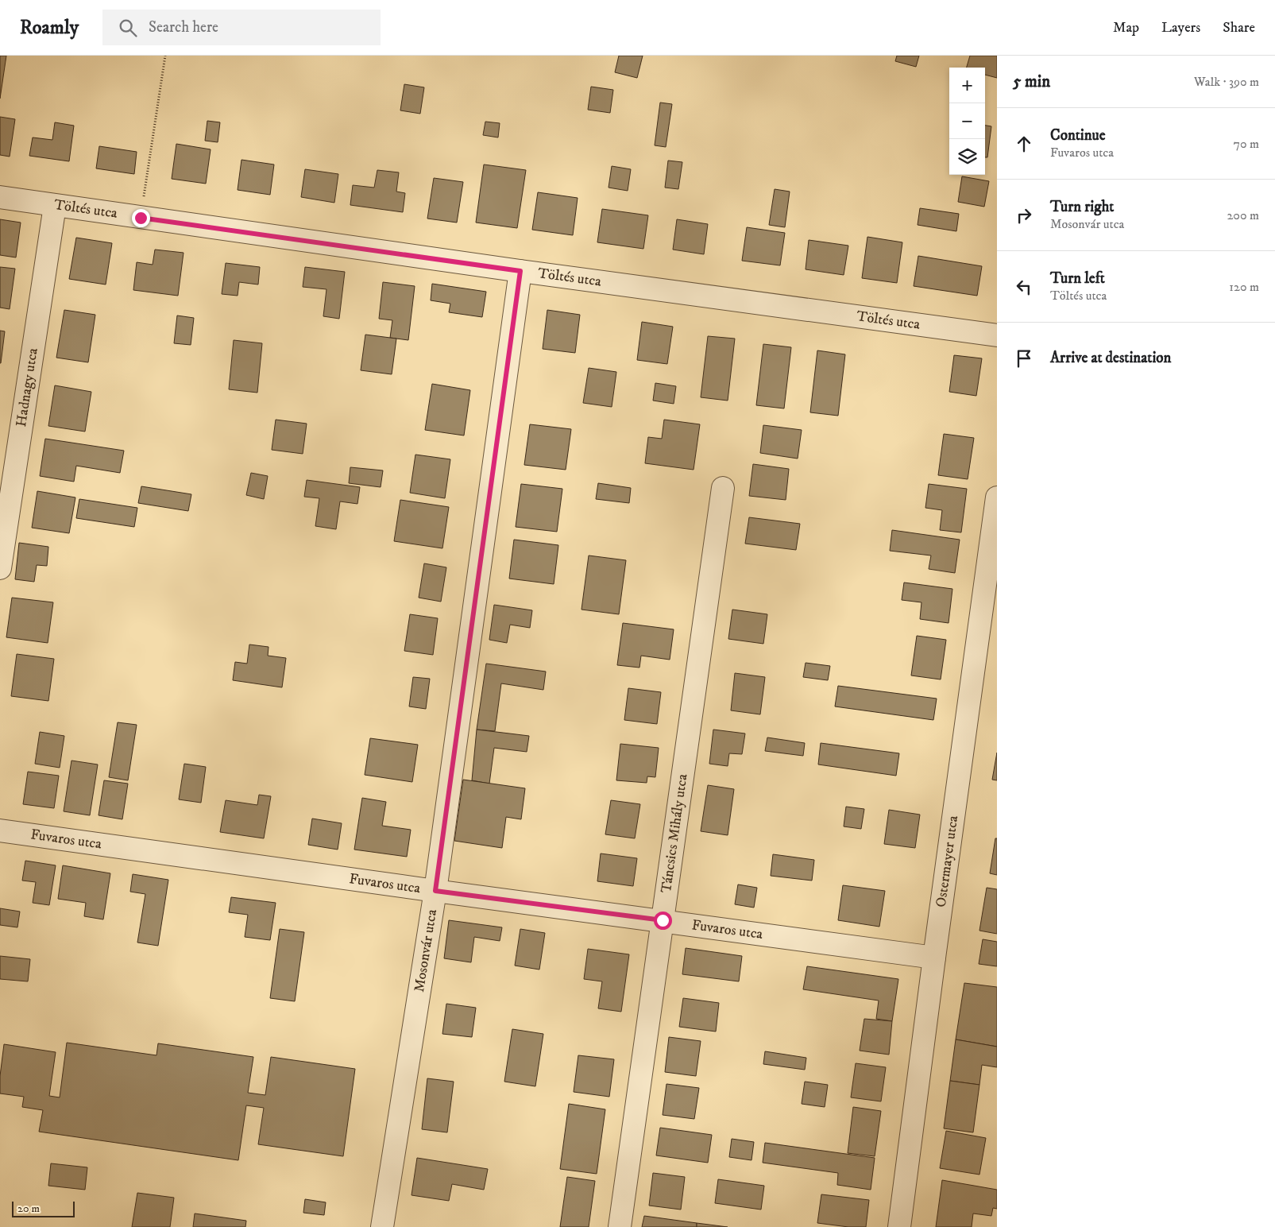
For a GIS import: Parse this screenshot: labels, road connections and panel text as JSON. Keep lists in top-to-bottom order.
{
  "streets": {
    "street": [
      "Töltés utca",
      "Hadnagy utca",
      "Táncsics Mihály utca",
      "Fuvaros utca",
      "Ostermayer utca",
      "Mosonvár utca"
    ]
  },
  "crossings": [
    ["Töltés utca", "Hadnagy utca"],
    ["Töltés utca", "Mosonvár utca"],
    ["Táncsics Mihály utca", "Fuvaros utca"],
    ["Fuvaros utca", "Ostermayer utca"],
    ["Fuvaros utca", "Mosonvár utca"]
  ],
  "scale_bar": "20 m",
  "page": {
    "header": "Roamly",
    "search": "Search here",
    "nav": ["Map", "Layers", "Share"],
    "heading": ["5 min", "Walk · 390 m"],
    "map_buttons": ["+", "−"],
    "list": [
      ["Continue", "Fuvaros utca", "70 m"],
      ["Turn right", "Mosonvár utca", "200 m"],
      ["Turn left", "Töltés utca", "120 m"],
      "Arrive at destination"
    ],
    "scale": "20 m"
  }
}
